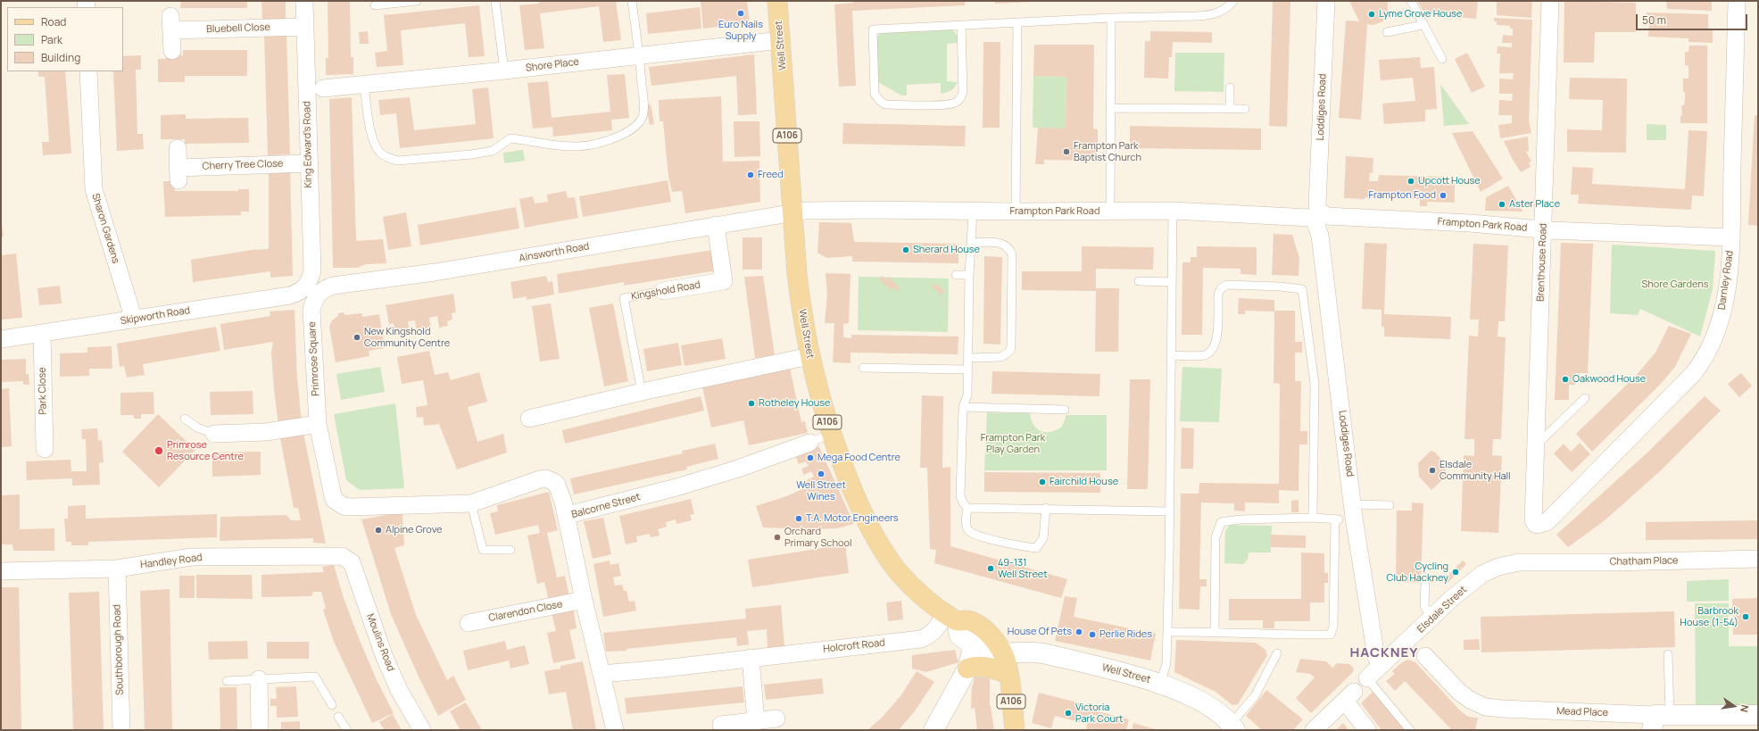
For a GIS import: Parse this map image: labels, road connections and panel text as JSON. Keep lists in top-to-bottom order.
{
  "streets": {
    "main road": ["Well Street", "A106"],
    "street": [
      "Bluebell Close",
      "Shore Place",
      "Loddiges Road",
      "King Edward's Road",
      "Cherry Tree Close",
      "Frampton Park Road",
      "Sharon Gardens",
      "Ainsworth Road",
      "Brenthouse Road",
      "Darnley Road",
      "Kingshold Road",
      "Skipworth Road",
      "Primrose Square",
      "Park Close",
      "Balcorne Street",
      "Handley Road",
      "Chatham Place",
      "Elsdale Street",
      "Clarendon Close",
      "Moulins Road",
      "Holcroft Road",
      "Southborough Road",
      "Mead Place"
    ]
  },
  "crossings": [
    ["Bluebell Close", "King Edward's Road"],
    ["Well Street", "Shore Place"],
    ["Well Street", "A106"],
    ["Well Street", "Frampton Park Road"],
    ["Well Street", "Ainsworth Road"],
    ["Well Street", "Balcorne Street"],
    ["Well Street", "Holcroft Road"],
    ["Loddiges Road", "Frampton Park Road"],
    ["Loddiges Road", "Elsdale Street"],
    ["King Edward's Road", "Cherry Tree Close"],
    ["King Edward's Road", "Ainsworth Road"],
    ["King Edward's Road", "Skipworth Road"],
    ["King Edward's Road", "Primrose Square"],
    ["Frampton Park Road", "Ainsworth Road"],
    ["Frampton Park Road", "Brenthouse Road"],
    ["Frampton Park Road", "Darnley Road"],
    ["Sharon Gardens", "Skipworth Road"],
    ["Ainsworth Road", "Kingshold Road"],
    ["Ainsworth Road", "Skipworth Road"],
    ["Ainsworth Road", "Primrose Square"],
    ["Brenthouse Road", "Darnley Road"],
    ["Skipworth Road", "Primrose Square"],
    ["Skipworth Road", "Park Close"],
    ["Balcorne Street", "Clarendon Close"],
    ["Balcorne Street", "Holcroft Road"],
    ["Handley Road", "Moulins Road"],
    ["Handley Road", "Southborough Road"],
    ["Chatham Place", "Elsdale Street"]
  ],
  "districts": ["HACKNEY"],
  "parks": ["Shore Gardens", "Frampton Park Play Garden"],
  "places": [
    "Euro Nails Supply",
    "Lyme Grove House",
    "Frampton Park Baptist Church",
    "Freed",
    "Upcott House",
    "Frampton Food",
    "Aster Place",
    "Sherard House",
    "New Kingshold Community Centre",
    "Oakwood House",
    "Rotheley House",
    "Primrose Resource Centre",
    "Mega Food Centre",
    "Elsdale Community Hall",
    "Well Street Wines",
    "Fairchild House",
    "T.A. Motor Engineers",
    "Alpine Grove",
    "Orchard Primary School",
    "49-131 Well Street",
    "Cycling Club Hackney",
    "Barbrook House (1-54)",
    "House Of Pets",
    "Perlie Rides",
    "Victoria Park Court"
  ],
  "legend": ["Road", "Park", "Building"],
  "scale_bar": "50 m",
  "north": "right"
}
